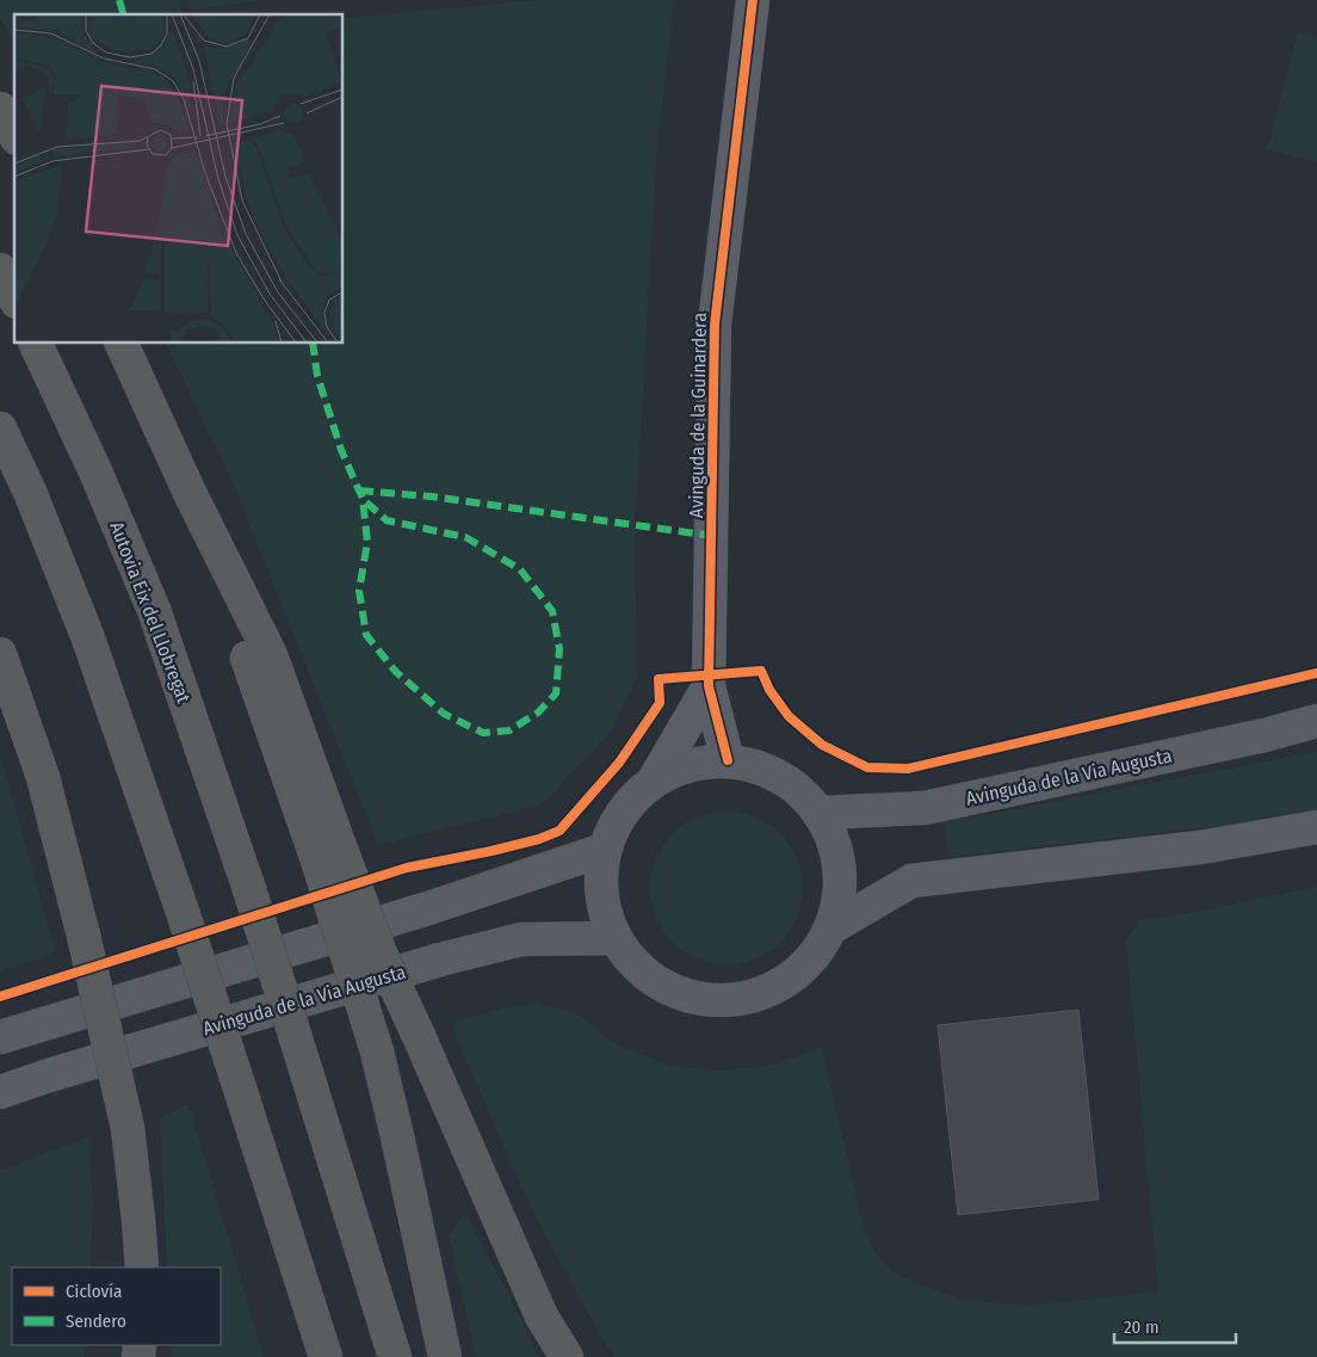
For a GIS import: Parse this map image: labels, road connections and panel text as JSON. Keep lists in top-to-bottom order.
{
  "streets": {
    "highway": ["Autovia Eix del Llobregat"],
    "street": ["Avinguda de la Guinardera", "Avinguda de la Via Augusta"]
  },
  "legend": ["Ciclovía", "Sendero"],
  "scale_bar": "20 m"
}
